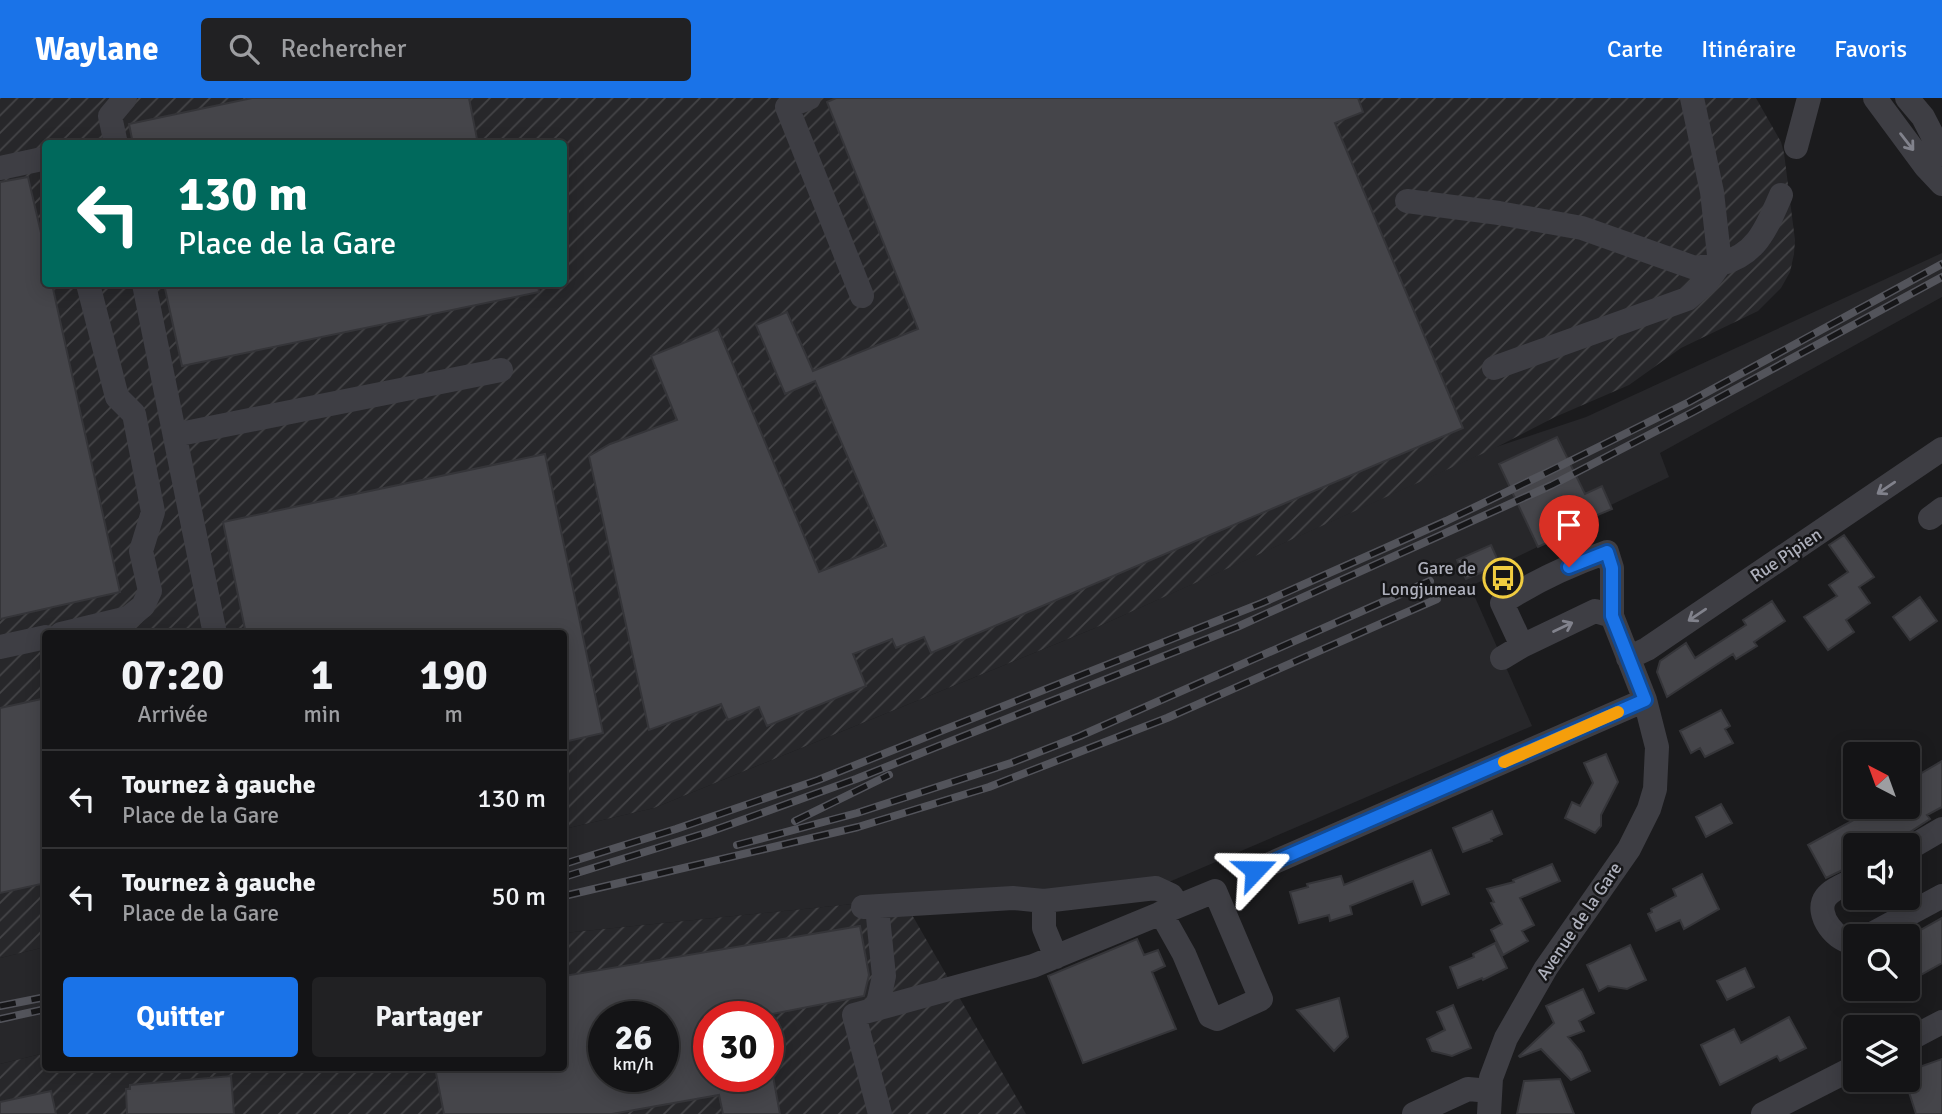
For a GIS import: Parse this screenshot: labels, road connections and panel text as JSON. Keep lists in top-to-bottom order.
{
  "streets": {
    "street": ["Rue Pipien", "Avenue de la Gare"]
  },
  "crossings": [
    ["Rue Pipien", "Avenue de la Gare"]
  ],
  "one_way": ["Rue Pipien"],
  "places": {
    "bus stop": ["Gare de Longjumeau"]
  },
  "north": "top left",
  "page": {
    "header": "Waylane",
    "search": "Rechercher",
    "nav": ["Carte", "Itinéraire", "Favoris"],
    "turn": ["130 m", "Place de la Gare"],
    "eta": [
      "07:20",
      "Arrivée",
      "1",
      "min",
      "190",
      "m"
    ],
    "list": [
      {
        "name": "Tournez à gauche",
        "note": "Place de la Gare",
        "value": "130 m"
      },
      {
        "name": "Tournez à gauche",
        "note": "Place de la Gare",
        "value": "50 m"
      }
    ],
    "buttons": ["Quitter", "Partager"],
    "speed": "26 km/h",
    "limit": "30"
  }
}
